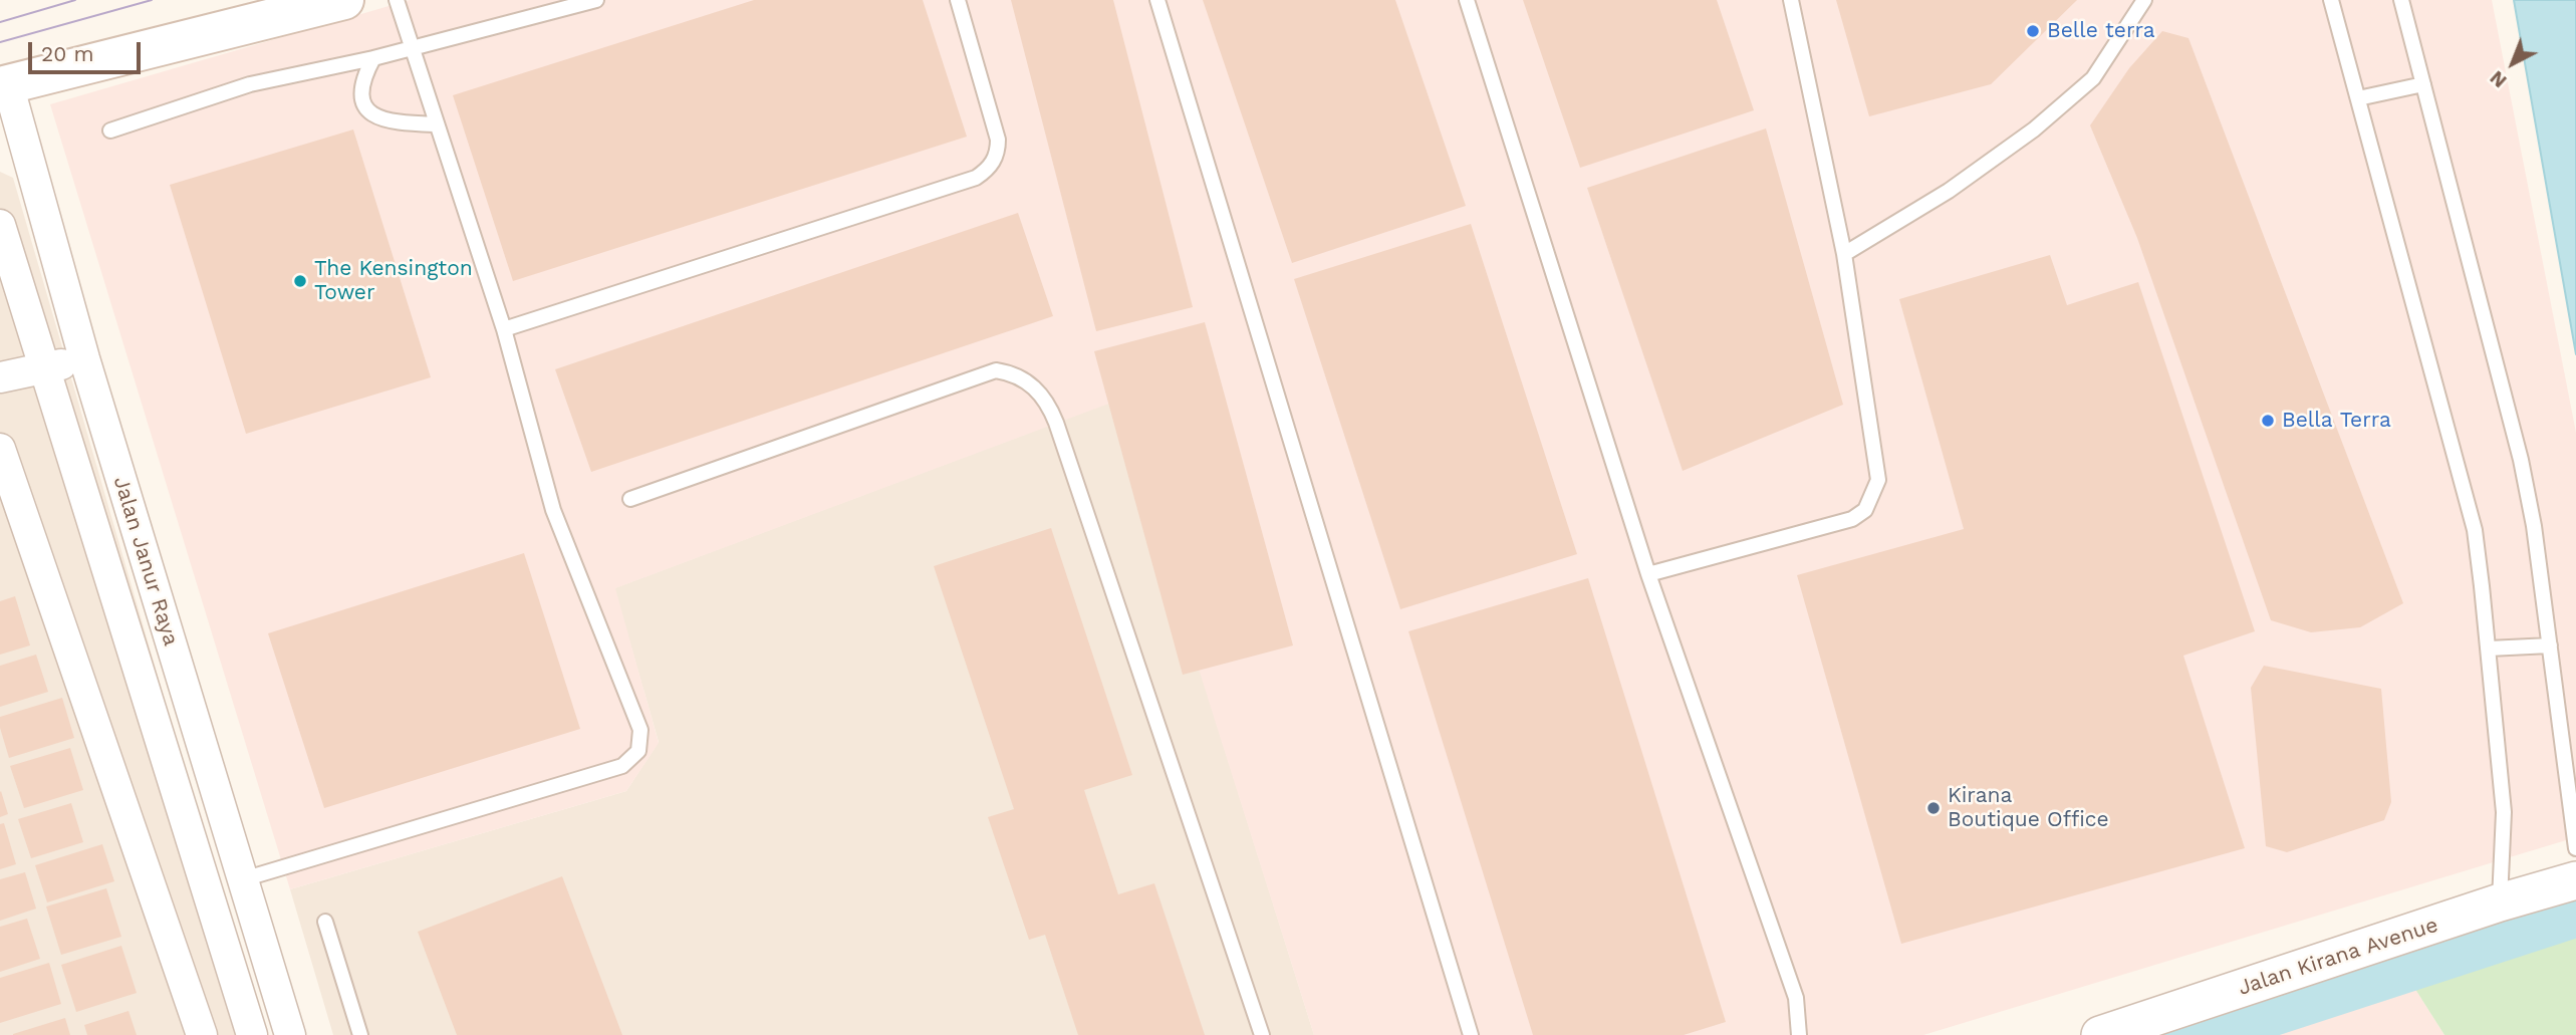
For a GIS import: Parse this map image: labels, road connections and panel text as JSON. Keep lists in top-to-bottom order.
{
  "streets": {
    "street": ["Jalan Janur Raya", "Jalan Kirana Avenue"]
  },
  "places": [
    "Belle terra",
    "The Kensington Tower",
    "Bella Terra",
    "Kirana Boutique Office"
  ],
  "scale_bar": "20 m",
  "north": "bottom left"
}
